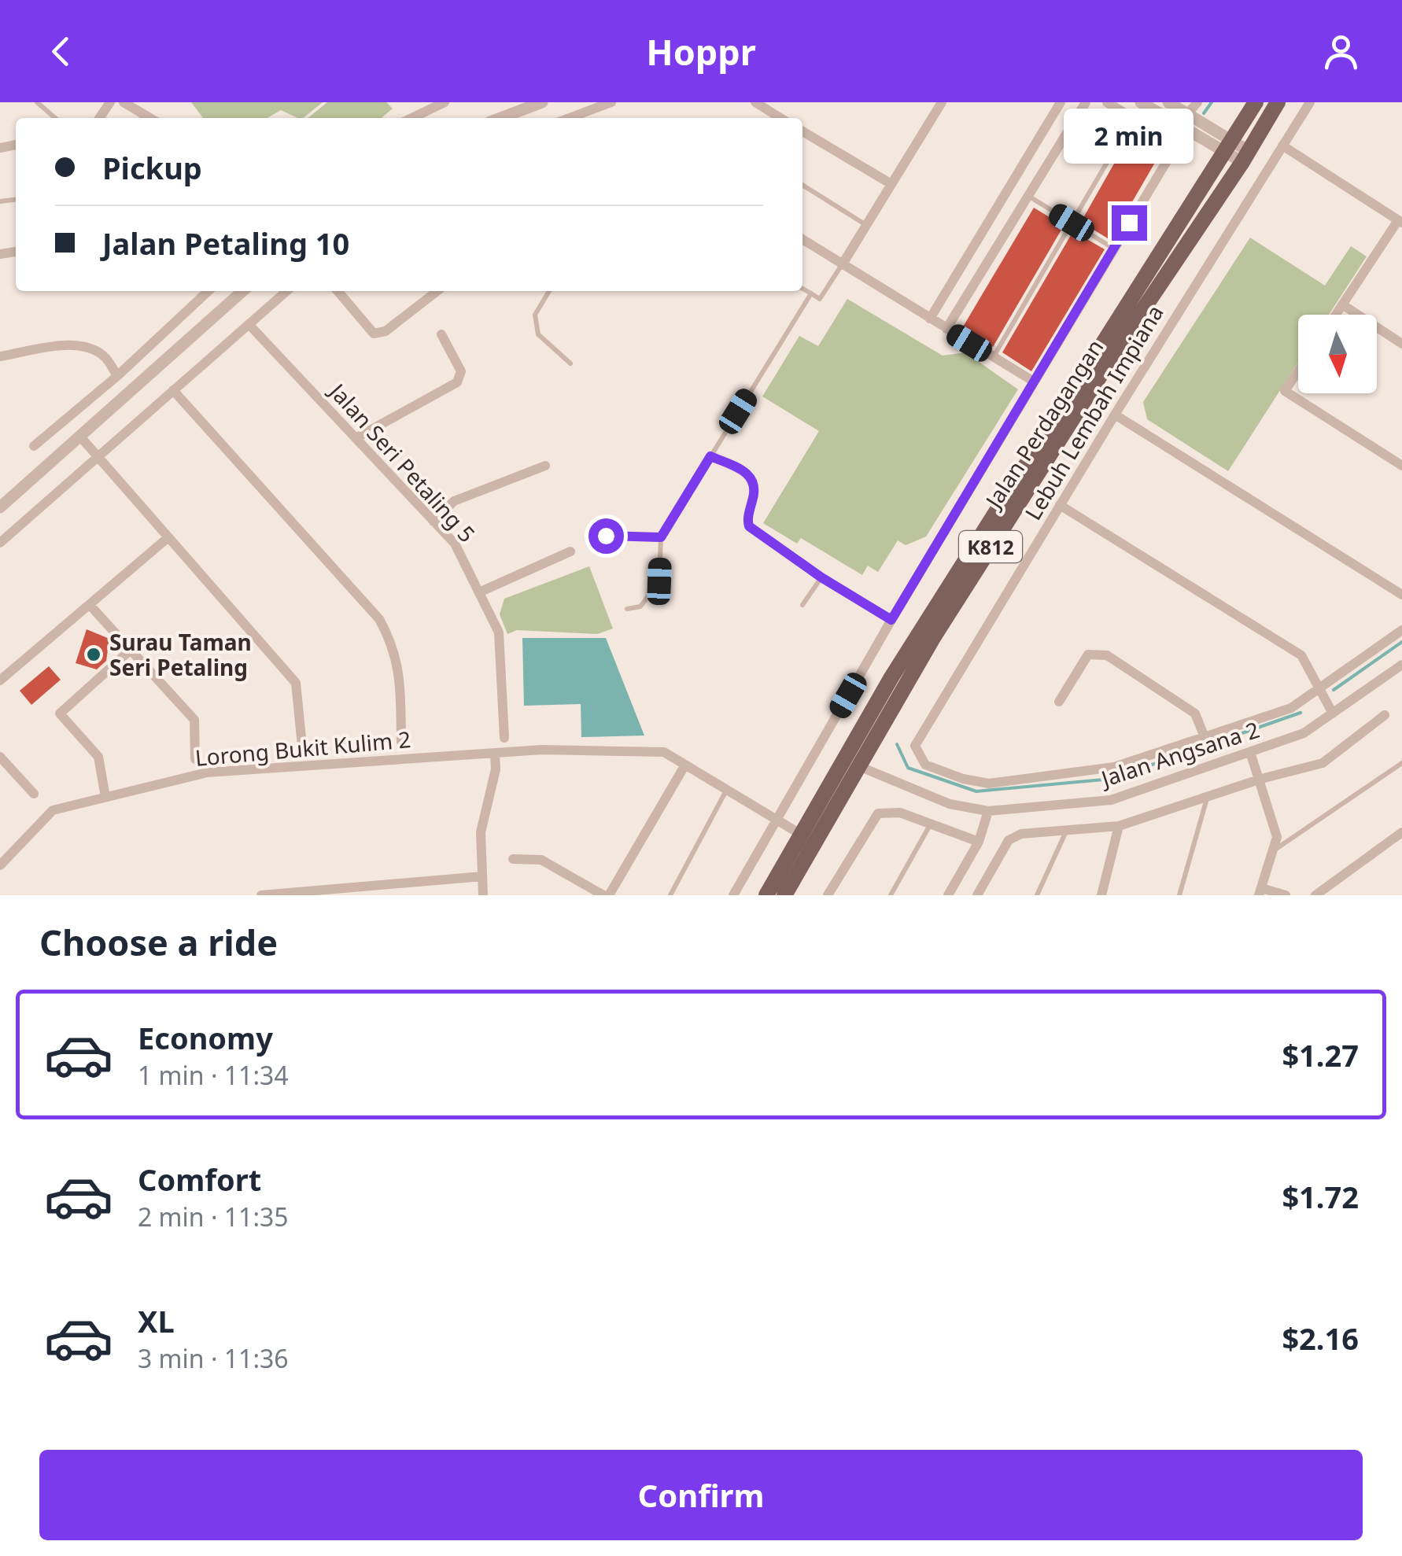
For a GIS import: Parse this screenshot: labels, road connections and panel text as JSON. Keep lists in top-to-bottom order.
{
  "streets": {
    "main road": ["Jalan Perdagangan", "K812"],
    "street": [
      "Lebuh Lembah Impiana",
      "Jalan Seri Petaling 5",
      "Lorong Bukit Kulim 2",
      "Jalan Angsana 2"
    ]
  },
  "crossings": [
    ["Jalan Perdagangan", "Lorong Bukit Kulim 2"],
    ["Jalan Perdagangan", "Jalan Angsana 2"]
  ],
  "places": ["Surau Taman Seri Petaling"],
  "north": "bottom",
  "page": {
    "header": "Hoppr",
    "bubble": "2 min",
    "banner": ["Pickup", "Jalan Petaling 10"],
    "heading": "Choose a ride",
    "list": [
      {
        "name": "Economy",
        "note": "1 min · 11:34",
        "value": "$1.27"
      },
      {
        "name": "Comfort",
        "note": "2 min · 11:35",
        "value": "$1.72"
      },
      {
        "name": "XL",
        "note": "3 min · 11:36",
        "value": "$2.16"
      }
    ],
    "buttons": "Confirm"
  }
}
